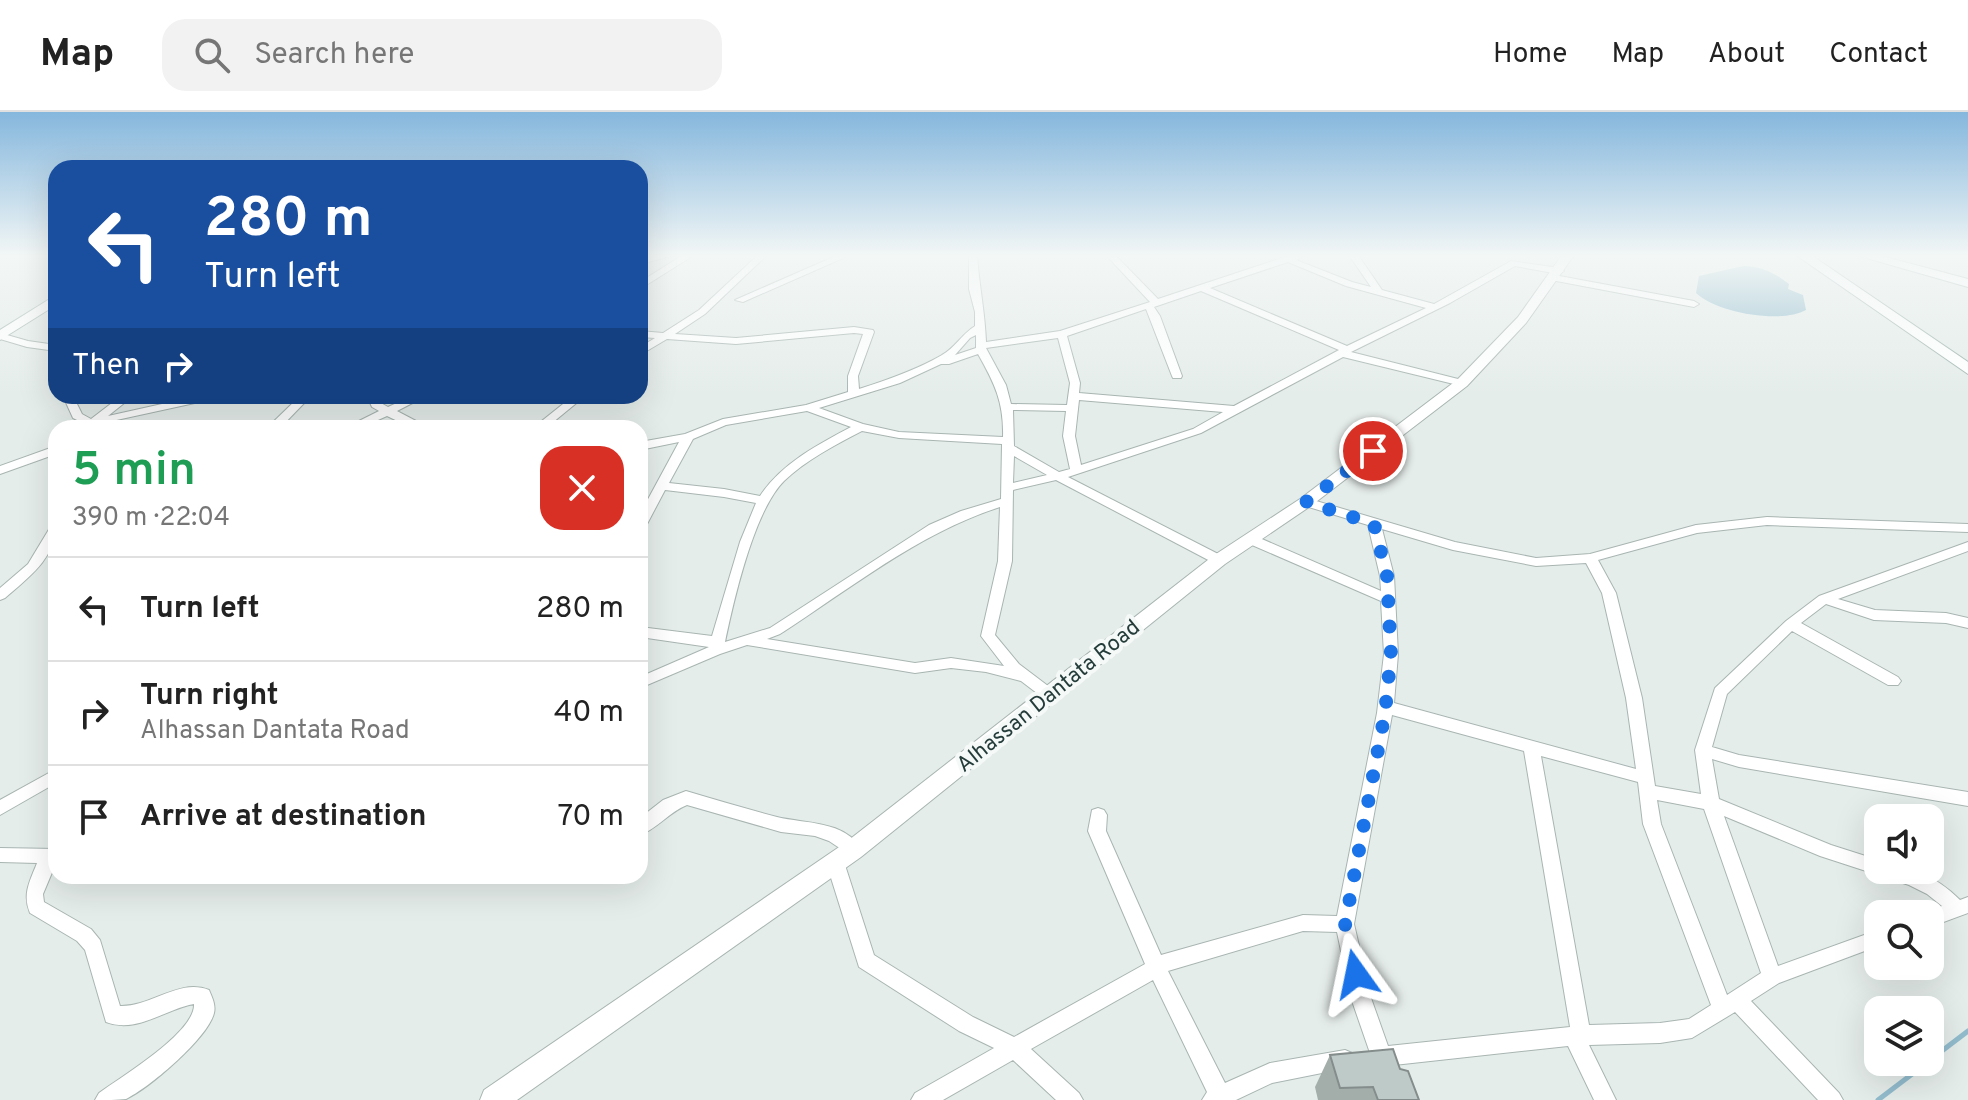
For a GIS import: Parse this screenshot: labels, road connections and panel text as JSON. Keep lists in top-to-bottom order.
{
  "streets": {
    "street": ["Alhassan Dantata Road"]
  },
  "page": {
    "header": "Map",
    "search": "Search here",
    "nav": [
      "Home",
      "Map",
      "About",
      "Contact"
    ],
    "turn": ["280 m", "Turn left"],
    "then": "Then",
    "heading": ["5 min", "390 m · 22:04"],
    "list": [
      {
        "name": "Turn left",
        "value": "280 m"
      },
      {
        "name": "Turn right",
        "note": "Alhassan Dantata Road",
        "value": "40 m"
      },
      {
        "name": "Arrive at destination",
        "value": "70 m"
      }
    ]
  }
}
